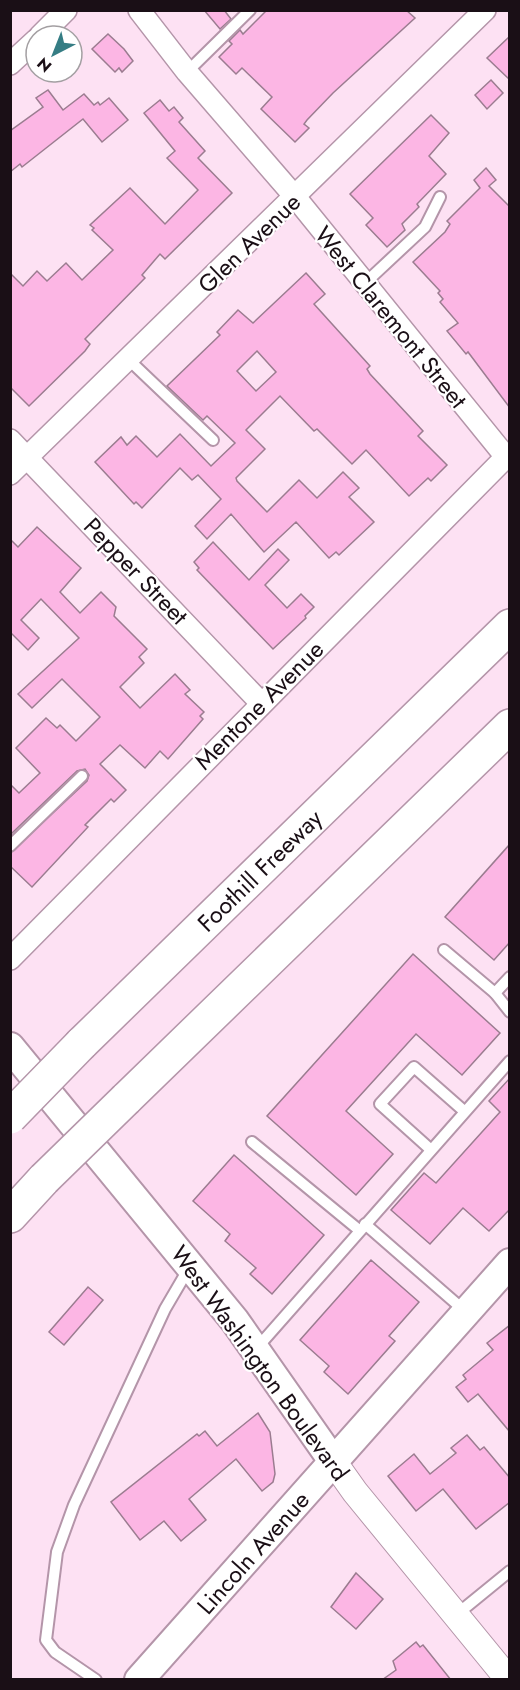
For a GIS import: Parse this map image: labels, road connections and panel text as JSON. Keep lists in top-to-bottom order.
{
  "streets": {
    "highway": ["Foothill Freeway"],
    "main road": ["West Washington Boulevard", "Lincoln Avenue"],
    "street": [
      "Glen Avenue",
      "West Claremont Street",
      "Pepper Street",
      "Mentone Avenue"
    ]
  },
  "crossings": [
    ["Glen Avenue", "West Claremont Street"],
    ["Glen Avenue", "Pepper Street"],
    ["West Claremont Street", "Mentone Avenue"],
    ["Pepper Street", "Mentone Avenue"],
    ["West Washington Boulevard", "Lincoln Avenue"]
  ],
  "north": "bottom left"
}
